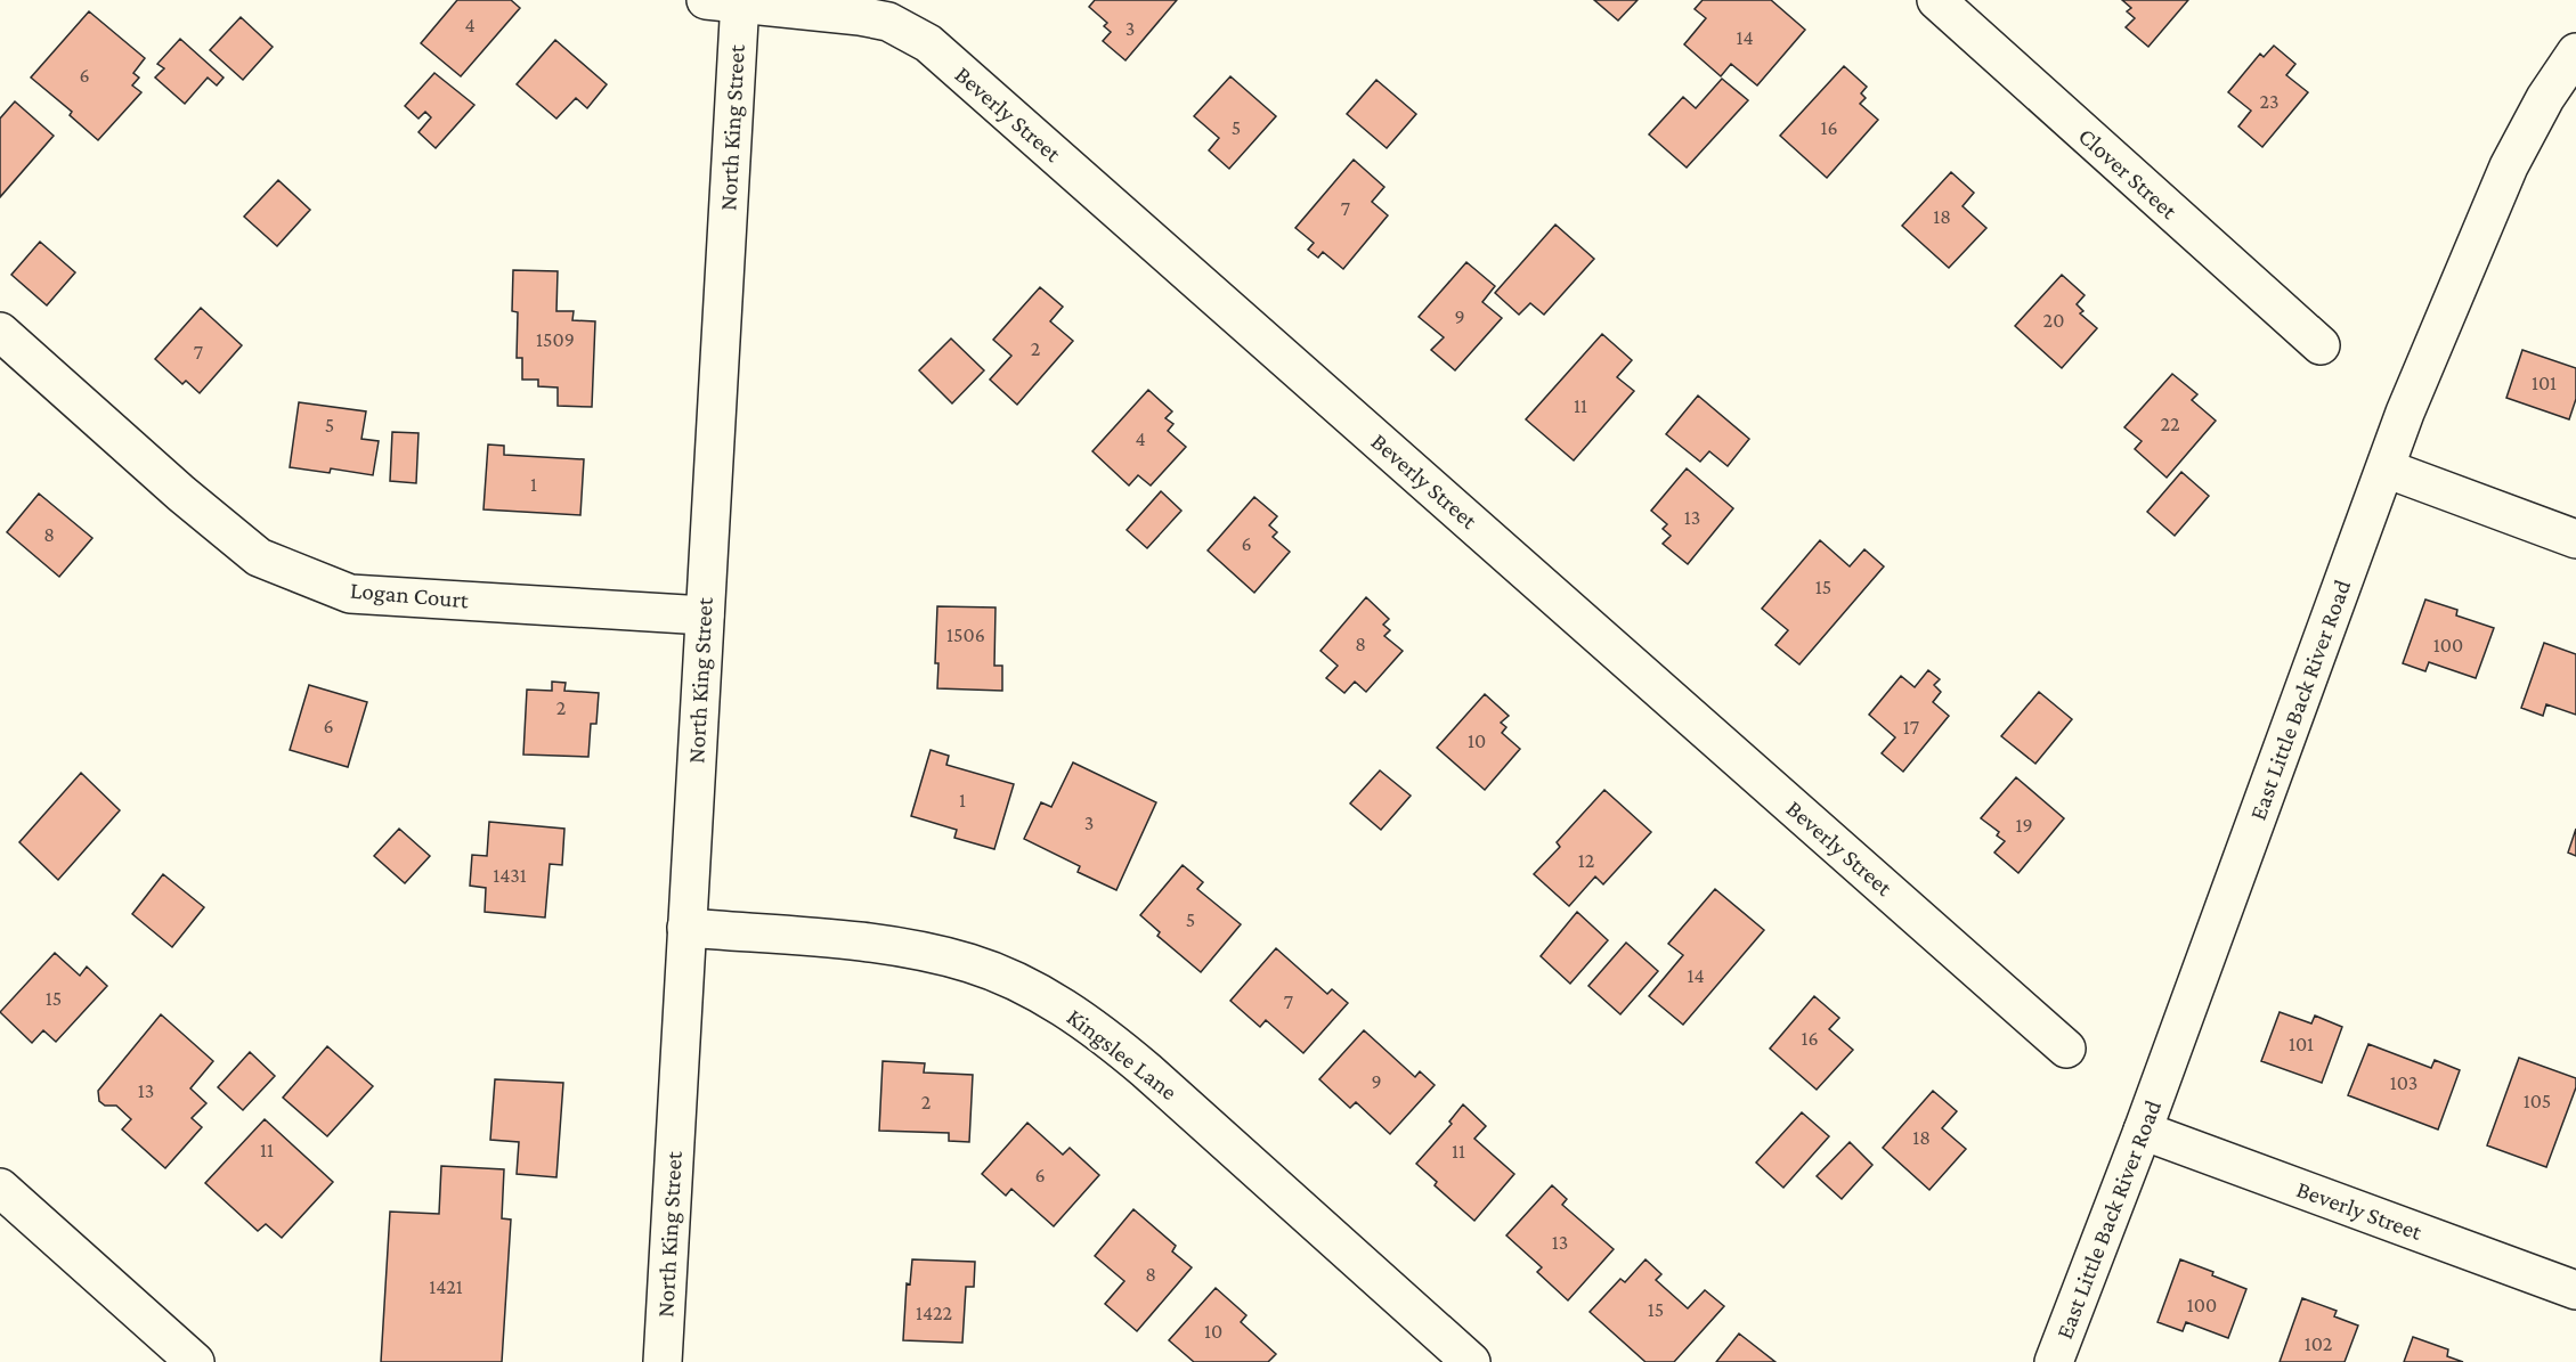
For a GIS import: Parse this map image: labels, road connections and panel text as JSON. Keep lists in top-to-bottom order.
{
  "streets": {
    "street": [
      "Beverly Street",
      "North King Street",
      "Clover Street",
      "Logan Court",
      "East Little Back River Road",
      "Kingslee Lane"
    ]
  },
  "crossings": [
    ["Beverly Street", "North King Street"],
    ["Beverly Street", "East Little Back River Road"],
    ["North King Street", "Logan Court"],
    ["North King Street", "Kingslee Lane"]
  ],
  "house_numbers": [
    "4",
    "3",
    "14",
    "6",
    "23",
    "5",
    "16",
    "7",
    "18",
    "9",
    "20",
    "1509",
    "2",
    "7",
    "101",
    "11",
    "22",
    "5",
    "4",
    "1",
    "13",
    "8",
    "6",
    "15",
    "1506",
    "8",
    "100",
    "2",
    "6",
    "17",
    "10",
    "1",
    "3",
    "19",
    "12",
    "1431",
    "5",
    "14",
    "15",
    "7",
    "16",
    "101",
    "9",
    "103",
    "13",
    "105",
    "2",
    "18",
    "11",
    "11",
    "6",
    "13",
    "8",
    "1421",
    "100",
    "15",
    "1422",
    "10",
    "102"
  ]
}
